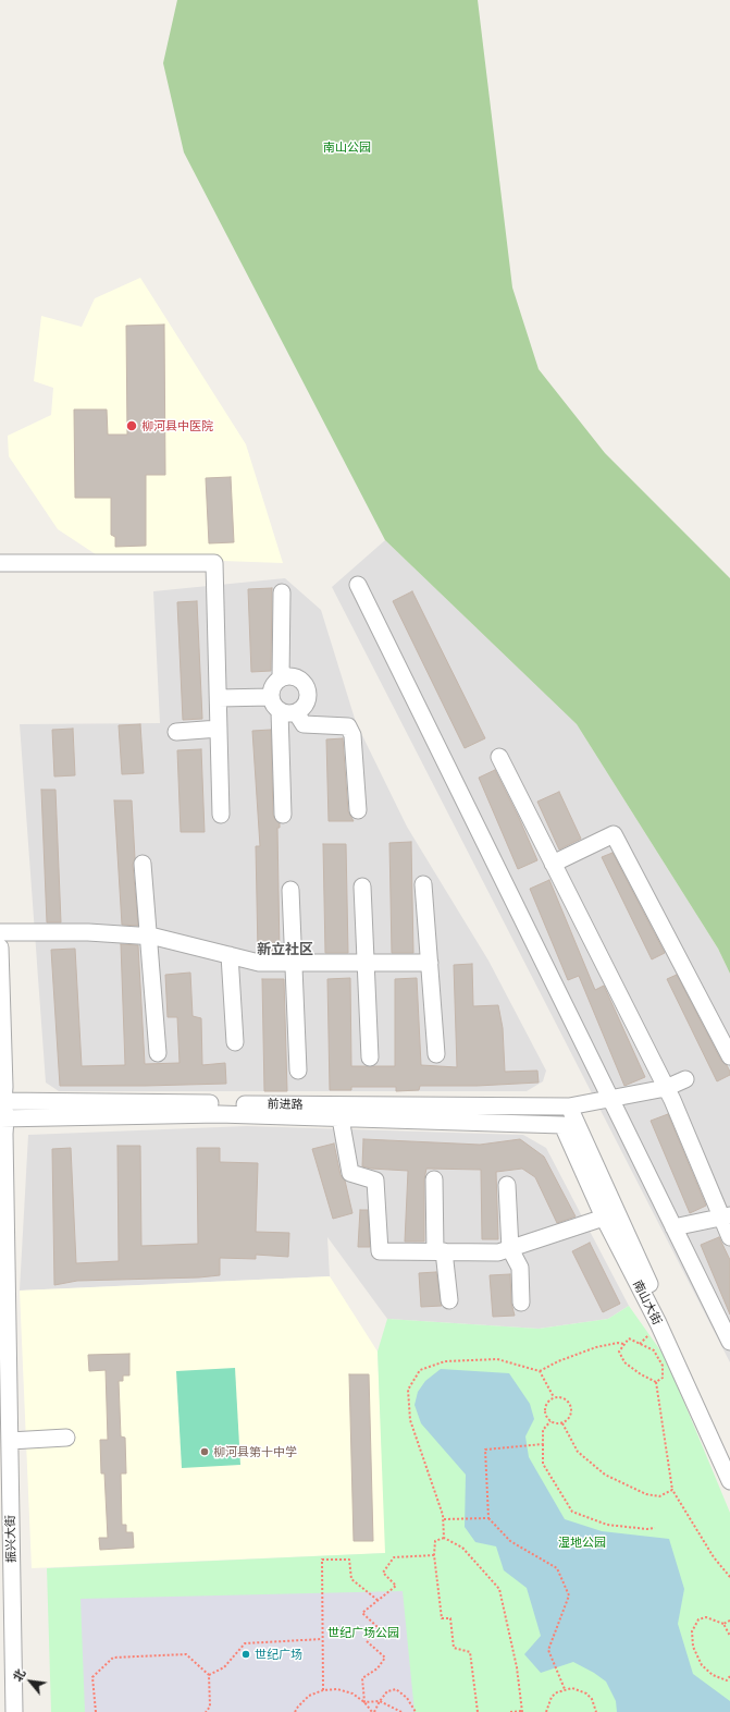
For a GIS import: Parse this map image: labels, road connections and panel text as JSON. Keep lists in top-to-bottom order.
{
  "streets": {
    "street": ["前进路", "南山大街", "振兴大街"]
  },
  "crossings": [
    ["前进路", "南山大街"],
    ["前进路", "振兴大街"]
  ],
  "districts": ["新立社区"],
  "parks": ["南山公园", "湿地公园", "世纪广场公园"],
  "places": ["柳河县中医院", "柳河县第十中学", "世纪广场"],
  "north": "top left"
}
